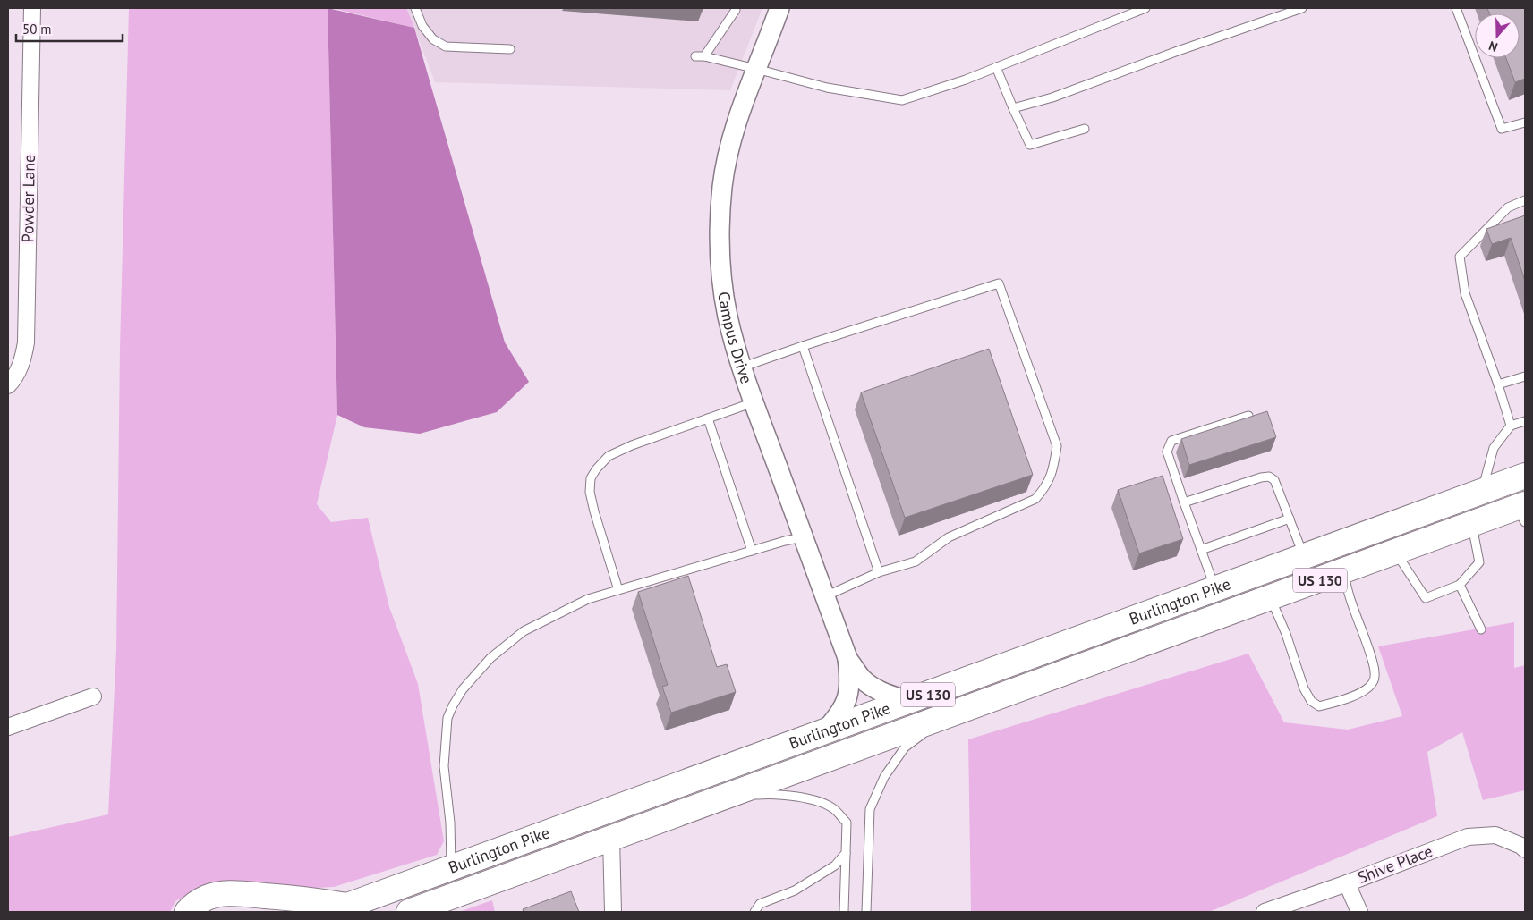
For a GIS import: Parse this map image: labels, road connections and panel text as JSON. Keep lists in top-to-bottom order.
{
  "streets": {
    "highway": ["US 130", "Burlington Pike"],
    "street": ["Powder Lane", "Campus Drive", "Shive Place"]
  },
  "crossings": [
    ["Campus Drive", "Burlington Pike"]
  ],
  "scale_bar": "50 m",
  "north": "bottom"
}
